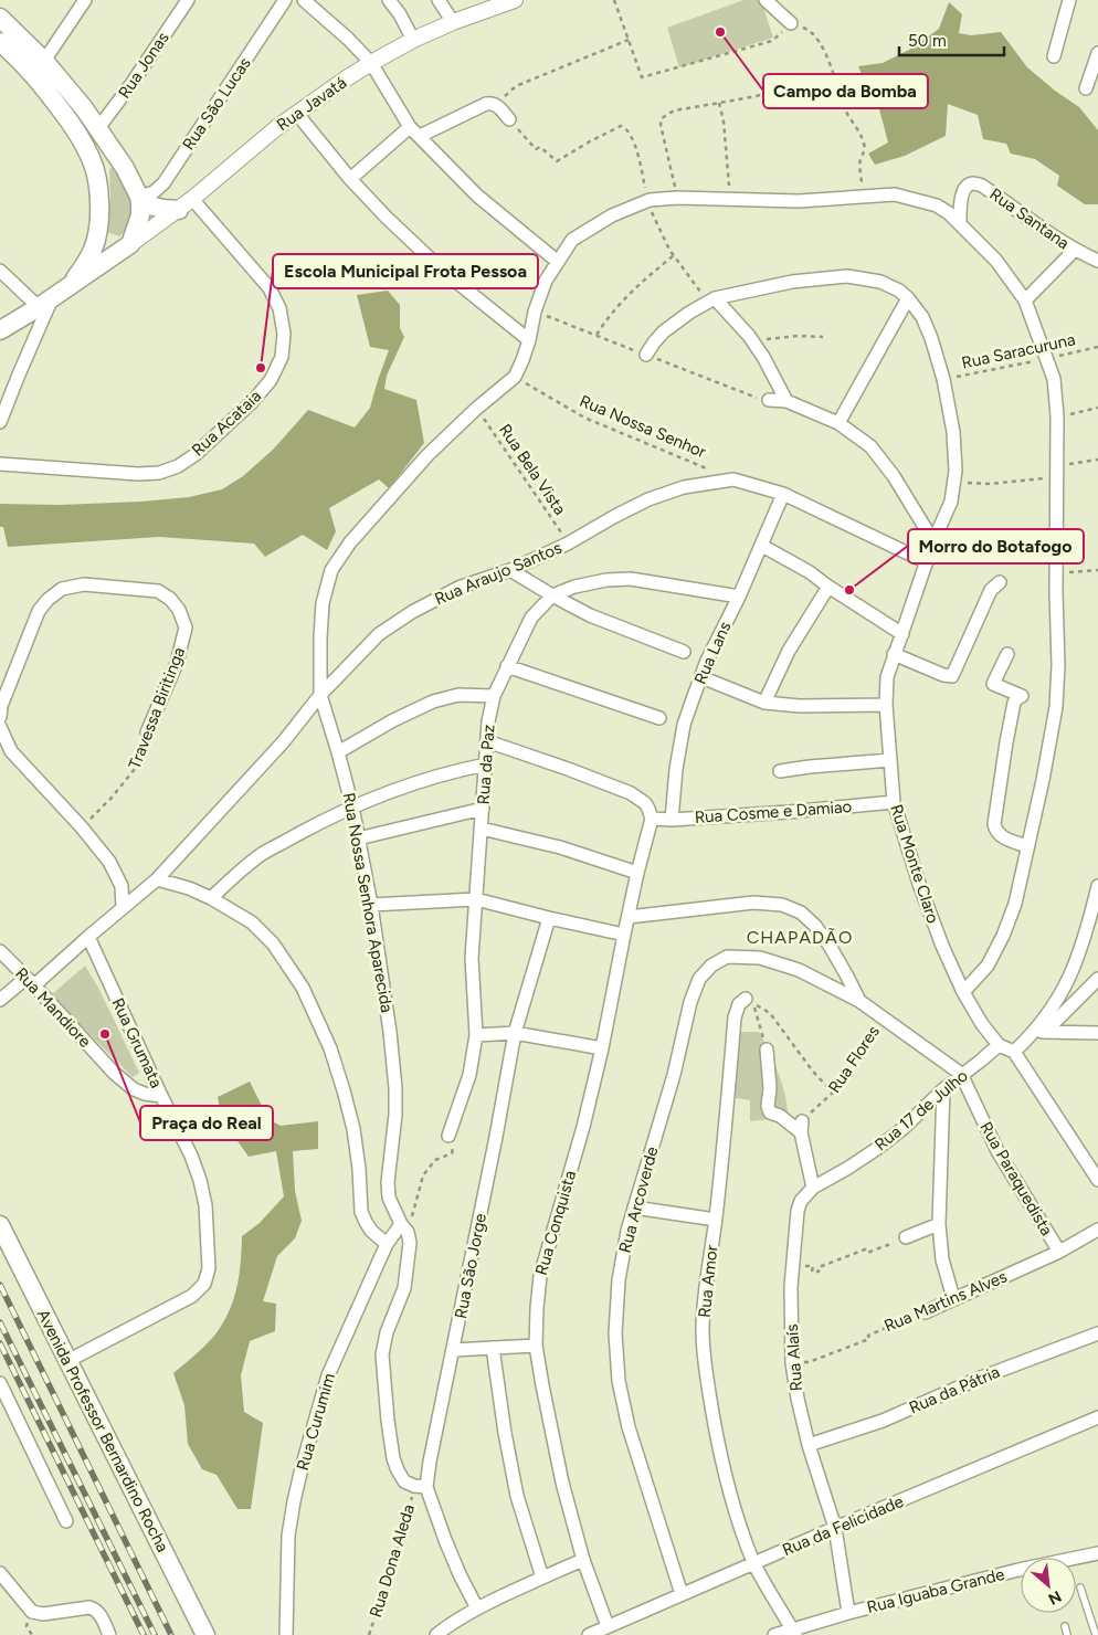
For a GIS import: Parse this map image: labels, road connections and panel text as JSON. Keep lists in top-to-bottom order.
{
  "streets": {
    "main road": ["Avenida Professor Bernardino Rocha"],
    "street": [
      "Rua Jonas",
      "Rua São Lucas",
      "Rua Javatá",
      "Rua Santana",
      "Rua Acataia",
      "Rua Araujo Santos",
      "Rua Lans",
      "Travessa Biritinga",
      "Rua da Paz",
      "Rua Cosme e Damiao",
      "Rua Monte Claro",
      "Rua Nossa Senhora Aparecida",
      "Rua Mandiore",
      "Rua Grumata",
      "Rua 17 de Julho",
      "Rua Paraquedista",
      "Rua Arcoverde",
      "Rua Conquista",
      "Rua São Jorge",
      "Rua Amor",
      "Rua Martins Alves",
      "Rua Alaís",
      "Rua da Pátria",
      "Rua Curumim",
      "Rua da Felicidade",
      "Rua Dona Aleda",
      "Rua Iguaba Grande"
    ],
    "path": [
      "Rua Saracuruna",
      "Rua Nossa Senhor",
      "Rua Bela Vista",
      "Rua Flores"
    ]
  },
  "crossings": [
    ["Rua Javatá", "Rua Acataia"],
    ["Rua Santana", "Rua Nossa Senhora Aparecida"],
    ["Rua Saracuruna", "Rua Monte Claro"],
    ["Rua Nossa Senhor", "Rua Araujo Santos"],
    ["Rua Nossa Senhor", "Rua Nossa Senhora Aparecida"],
    ["Rua Bela Vista", "Rua Araujo Santos"],
    ["Rua Bela Vista", "Rua Nossa Senhora Aparecida"],
    ["Rua Araujo Santos", "Rua Lans"],
    ["Rua Araujo Santos", "Rua Monte Claro"],
    ["Rua Araujo Santos", "Rua Nossa Senhora Aparecida"],
    ["Rua Araujo Santos", "Rua Mandiore"],
    ["Rua Araujo Santos", "Rua Grumata"],
    ["Rua Lans", "Rua da Paz"],
    ["Rua Lans", "Rua Cosme e Damiao"],
    ["Rua Cosme e Damiao", "Rua Monte Claro"],
    ["Rua Cosme e Damiao", "Rua Conquista"],
    ["Rua Monte Claro", "Rua 17 de Julho"],
    ["Rua Nossa Senhora Aparecida", "Rua Curumim"],
    ["Rua Nossa Senhora Aparecida", "Rua Dona Aleda"],
    ["Rua Mandiore", "Rua Grumata"],
    ["Rua Grumata", "Avenida Professor Bernardino Rocha"],
    ["Rua Flores", "Rua Arcoverde"],
    ["Rua 17 de Julho", "Rua Paraquedista"],
    ["Rua 17 de Julho", "Rua Arcoverde"],
    ["Rua 17 de Julho", "Rua Alaís"],
    ["Rua Paraquedista", "Rua Arcoverde"],
    ["Rua Paraquedista", "Rua Martins Alves"],
    ["Rua Arcoverde", "Rua da Felicidade"],
    ["Rua Conquista", "Rua da Felicidade"],
    ["Rua São Jorge", "Rua Dona Aleda"],
    ["Rua Amor", "Rua da Felicidade"],
    ["Rua Amor", "Rua Iguaba Grande"],
    ["Rua Martins Alves", "Rua Alaís"],
    ["Rua Alaís", "Rua da Pátria"],
    ["Rua Alaís", "Rua da Felicidade"],
    ["Rua Alaís", "Rua Iguaba Grande"],
    ["Rua Curumim", "Rua Dona Aleda"]
  ],
  "districts": ["CHAPADÃO"],
  "places": [
    "Campo da Bomba",
    "Escola Municipal Frota Pessoa",
    "Morro do Botafogo",
    "Praça do Real"
  ],
  "scale_bar": "50 m",
  "north": "bottom right"
}
